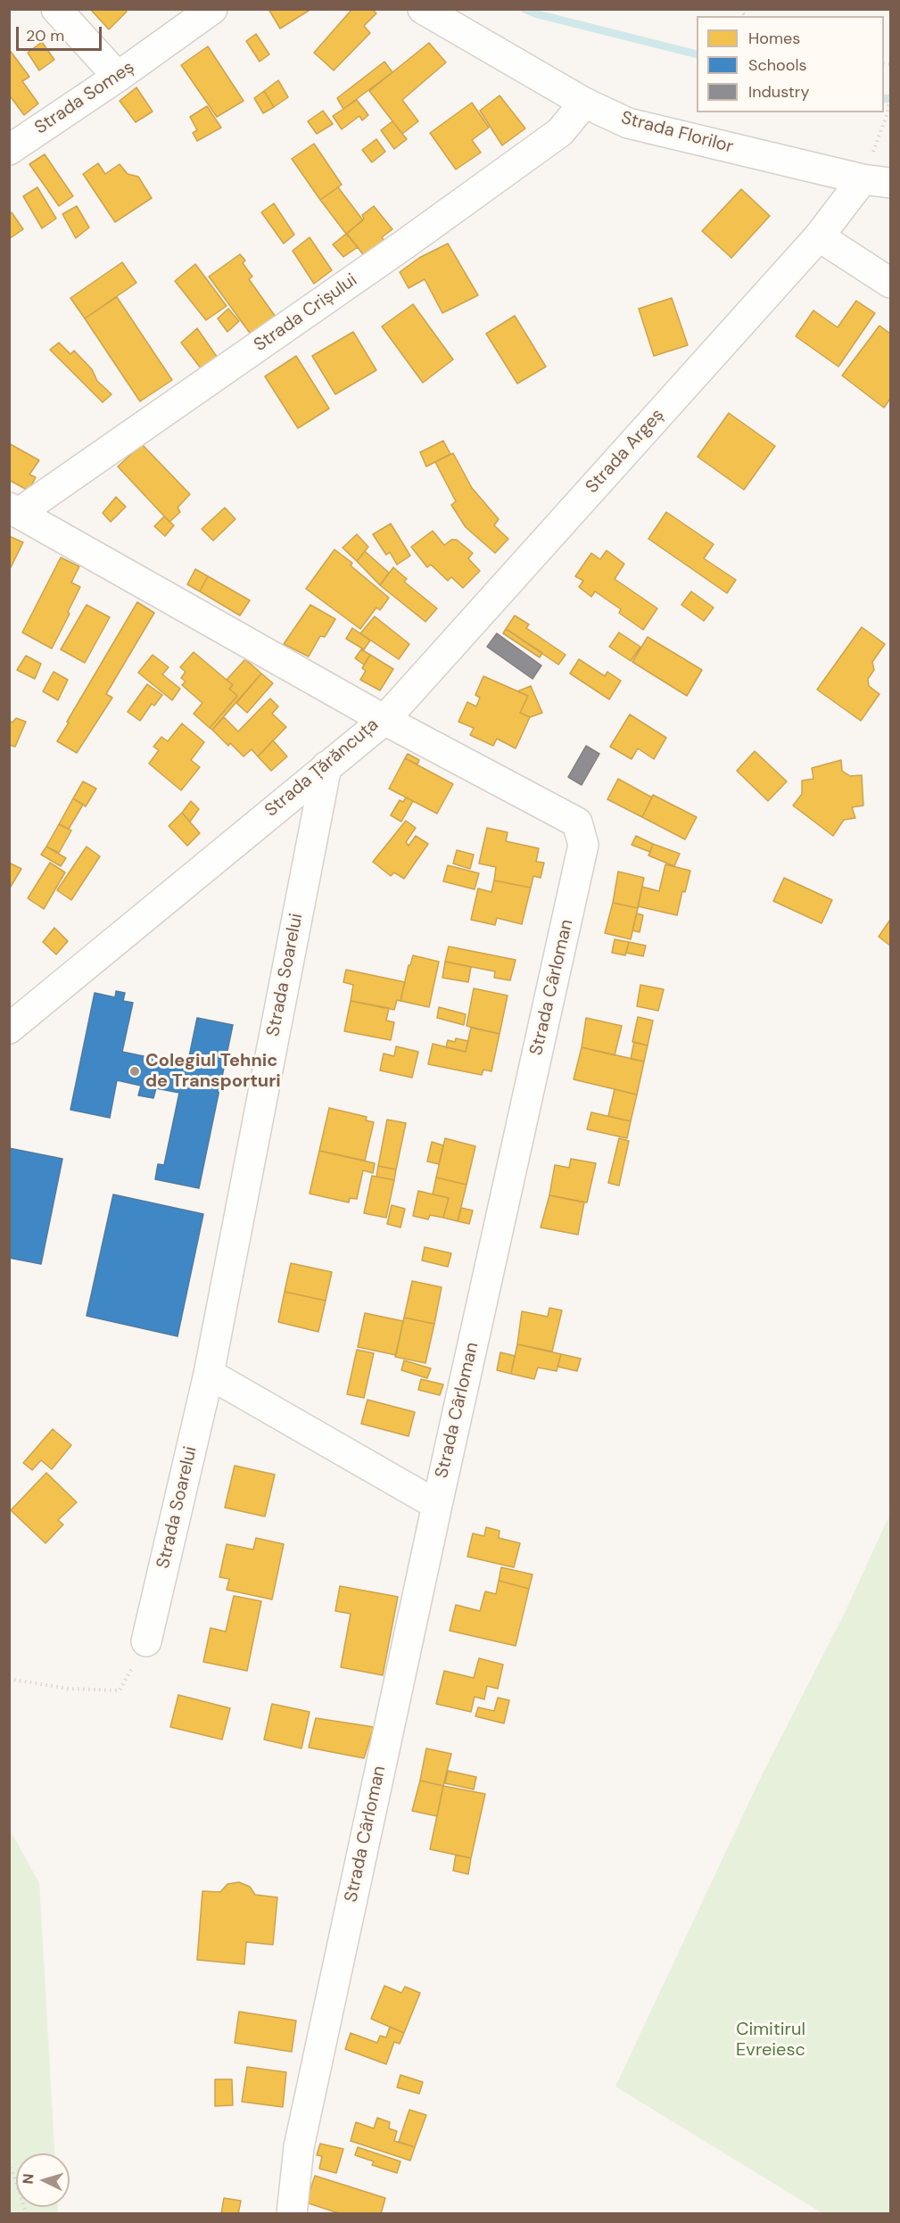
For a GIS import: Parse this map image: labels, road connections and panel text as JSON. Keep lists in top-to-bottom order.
{
  "streets": {
    "street": [
      "Strada Someș",
      "Strada Florilor",
      "Strada Crișului",
      "Strada Argeș",
      "Strada Țărăncuța",
      "Strada Soarelui",
      "Strada Cârloman"
    ]
  },
  "crossings": [
    ["Strada Florilor", "Strada Crișului"],
    ["Strada Florilor", "Strada Argeș"],
    ["Strada Crișului", "Strada Țărăncuța"],
    ["Strada Argeș", "Strada Țărăncuța"],
    ["Strada Argeș", "Strada Cârloman"],
    ["Strada Țărăncuța", "Strada Soarelui"],
    ["Strada Țărăncuța", "Strada Cârloman"]
  ],
  "parks": ["Cimitirul Evreiesc"],
  "places": ["Colegiul Tehnic de Transporturi"],
  "legend": ["Homes", "Schools", "Industry"],
  "scale_bar": "20 m",
  "north": "left"
}
